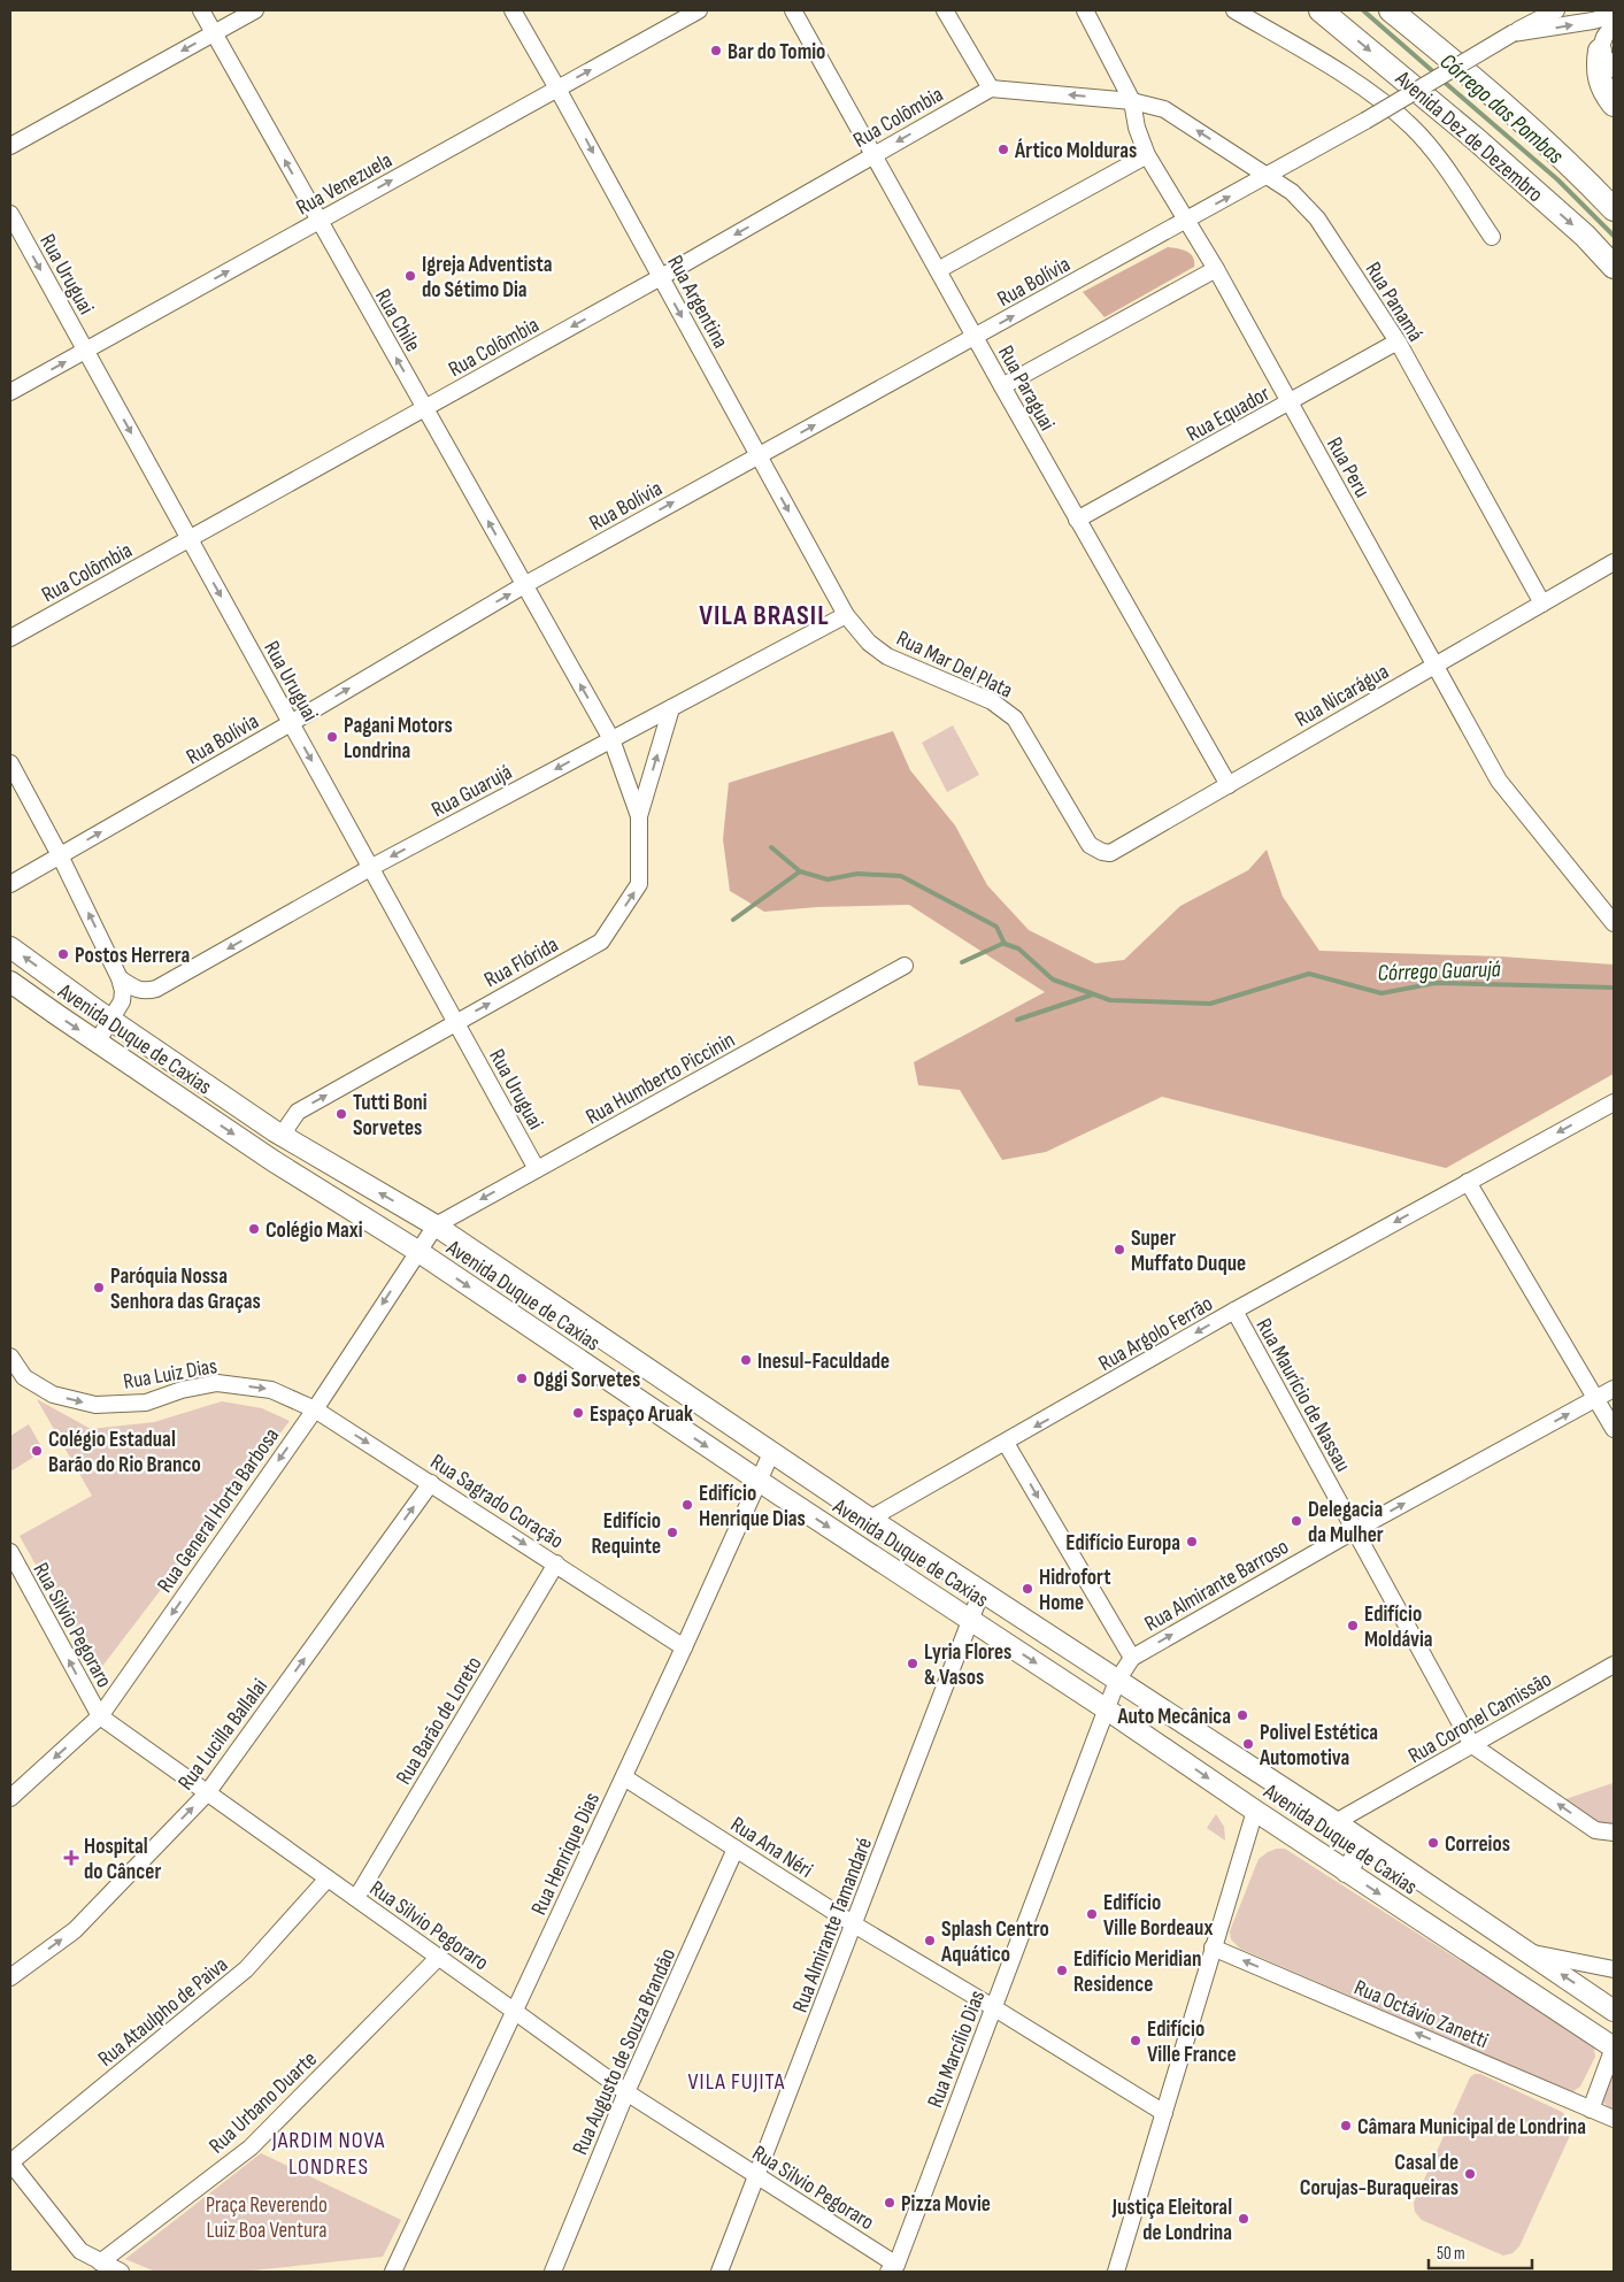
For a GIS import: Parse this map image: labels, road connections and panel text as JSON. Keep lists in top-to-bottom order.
{
  "streets": {
    "highway": ["Avenida Dez de Dezembro"],
    "main road": ["Avenida Duque de Caxias"],
    "street": [
      "Rua Colômbia",
      "Rua Venezuela",
      "Rua Uruguai",
      "Rua Bolívia",
      "Rua Argentina",
      "Rua Panamá",
      "Rua Chile",
      "Rua Paraguai",
      "Rua Equador",
      "Rua Peru",
      "Rua Mar Del Plata",
      "Rua Nicarágua",
      "Rua Guarujá",
      "Rua Flórida",
      "Rua Humberto Piccinin",
      "Rua Argolo Ferrão",
      "Rua Luiz Dias",
      "Rua Maurício de Nassau",
      "Rua Sagrado Coração",
      "Rua General Horta Barbosa",
      "Rua Almirante Barroso",
      "Rua Silvio Pegoraro",
      "Rua Coronel Camissão",
      "Rua Barão de Loreto",
      "Rua Lucilla Ballalai",
      "Rua Ana Néri",
      "Rua Henrique Dias",
      "Rua Almirante Tamandaré",
      "Rua Ataulpho de Paiva",
      "Rua Octávio Zanetti",
      "Rua Marcílio Dias",
      "Rua Augusto de Souza Brandão",
      "Rua Urbano Duarte"
    ]
  },
  "crossings": [
    ["Rua Colômbia", "Rua Uruguai"],
    ["Rua Colômbia", "Rua Argentina"],
    ["Rua Colômbia", "Rua Chile"],
    ["Rua Colômbia", "Rua Paraguai"],
    ["Rua Venezuela", "Rua Uruguai"],
    ["Rua Venezuela", "Rua Argentina"],
    ["Rua Venezuela", "Rua Chile"],
    ["Rua Uruguai", "Rua Bolívia"],
    ["Rua Uruguai", "Rua Guarujá"],
    ["Rua Uruguai", "Rua Flórida"],
    ["Rua Uruguai", "Rua Humberto Piccinin"],
    ["Rua Bolívia", "Rua Argentina"],
    ["Rua Bolívia", "Rua Panamá"],
    ["Rua Bolívia", "Rua Chile"],
    ["Rua Bolívia", "Rua Paraguai"],
    ["Rua Bolívia", "Rua Peru"],
    ["Rua Argentina", "Rua Mar Del Plata"],
    ["Rua Argentina", "Rua Guarujá"],
    ["Rua Panamá", "Rua Equador"],
    ["Rua Panamá", "Rua Peru"],
    ["Rua Panamá", "Rua Nicarágua"],
    ["Rua Chile", "Rua Guarujá"],
    ["Rua Chile", "Rua Flórida"],
    ["Rua Paraguai", "Rua Equador"],
    ["Rua Paraguai", "Rua Nicarágua"],
    ["Rua Equador", "Rua Peru"],
    ["Rua Peru", "Rua Nicarágua"],
    ["Rua Mar Del Plata", "Rua Nicarágua"],
    ["Rua Mar Del Plata", "Rua Guarujá"],
    ["Rua Guarujá", "Rua Flórida"],
    ["Rua Flórida", "Avenida Duque de Caxias"],
    ["Avenida Duque de Caxias", "Rua Humberto Piccinin"],
    ["Avenida Duque de Caxias", "Rua Argolo Ferrão"],
    ["Avenida Duque de Caxias", "Rua General Horta Barbosa"],
    ["Avenida Duque de Caxias", "Rua Almirante Barroso"],
    ["Avenida Duque de Caxias", "Rua Coronel Camissão"],
    ["Avenida Duque de Caxias", "Rua Henrique Dias"],
    ["Avenida Duque de Caxias", "Rua Almirante Tamandaré"],
    ["Avenida Duque de Caxias", "Rua Marcílio Dias"],
    ["Rua Humberto Piccinin", "Rua General Horta Barbosa"],
    ["Rua Argolo Ferrão", "Rua Maurício de Nassau"],
    ["Rua Luiz Dias", "Rua Sagrado Coração"],
    ["Rua Luiz Dias", "Rua General Horta Barbosa"],
    ["Rua Maurício de Nassau", "Rua Almirante Barroso"],
    ["Rua Maurício de Nassau", "Rua Coronel Camissão"],
    ["Rua Sagrado Coração", "Rua General Horta Barbosa"],
    ["Rua Sagrado Coração", "Rua Barão de Loreto"],
    ["Rua Sagrado Coração", "Rua Lucilla Ballalai"],
    ["Rua Sagrado Coração", "Rua Henrique Dias"],
    ["Rua General Horta Barbosa", "Rua Silvio Pegoraro"],
    ["Rua Almirante Barroso", "Rua Marcílio Dias"],
    ["Rua Silvio Pegoraro", "Rua Barão de Loreto"],
    ["Rua Silvio Pegoraro", "Rua Lucilla Ballalai"],
    ["Rua Silvio Pegoraro", "Rua Henrique Dias"],
    ["Rua Silvio Pegoraro", "Rua Almirante Tamandaré"],
    ["Rua Silvio Pegoraro", "Rua Ataulpho de Paiva"],
    ["Rua Silvio Pegoraro", "Rua Marcílio Dias"],
    ["Rua Silvio Pegoraro", "Rua Augusto de Souza Brandão"],
    ["Rua Silvio Pegoraro", "Rua Urbano Duarte"],
    ["Rua Ana Néri", "Rua Henrique Dias"],
    ["Rua Ana Néri", "Rua Almirante Tamandaré"],
    ["Rua Ana Néri", "Rua Marcílio Dias"],
    ["Rua Ana Néri", "Rua Augusto de Souza Brandão"]
  ],
  "one_way": [
    "Rua Colômbia",
    "Rua Venezuela",
    "Rua Uruguai",
    "Rua Argentina",
    "Rua Chile",
    "Rua Guarujá",
    "Rua Flórida",
    "Rua Argolo Ferrão",
    "Rua Luiz Dias",
    "Rua Sagrado Coração",
    "Rua General Horta Barbosa",
    "Rua Almirante Barroso",
    "Rua Lucilla Ballalai",
    "Rua Octávio Zanetti"
  ],
  "districts": ["VILA BRASIL", "VILA FUJITA", "JARDIM NOVA LONDRES"],
  "water": ["Córrego das Pombas", "Córrego Guarujá"],
  "parks": ["Praça Reverendo Luiz Boa Ventura"],
  "places": {
    "other": [
      "Bar do Tomio",
      "Ártico Molduras",
      "Igreja Adventista do Sétimo Dia",
      "Pagani Motors Londrina",
      "Postos Herrera",
      "Tutti Boni Sorvetes",
      "Colégio Maxi",
      "Super Muffato Duque",
      "Paróquia Nossa Senhora das Graças",
      "Inesul-Faculdade",
      "Oggi Sorvetes",
      "Espaço Aruak",
      "Colégio Estadual Barão do Rio Branco",
      "Edifício Henrique Dias",
      "Delegacia da Mulher",
      "Edifício Requinte",
      "Edifício Europa",
      "Hidrofort Home",
      "Edifício Moldávia",
      "Lyria Flores & Vasos",
      "Auto Mecânica",
      "Polivel Estética Automotiva",
      "Correios",
      "Edifício Ville Bordeaux",
      "Splash Centro Aquático",
      "Edifício Meridian Residence",
      "Edifício Ville France",
      "Câmara Municipal de Londrina",
      "Casal de Corujas-Buraqueiras",
      "Pizza Movie",
      "Justiça Eleitoral de Londrina"
    ],
    "health": ["Hospital do Câncer"]
  },
  "scale_bar": "50 m"
}
